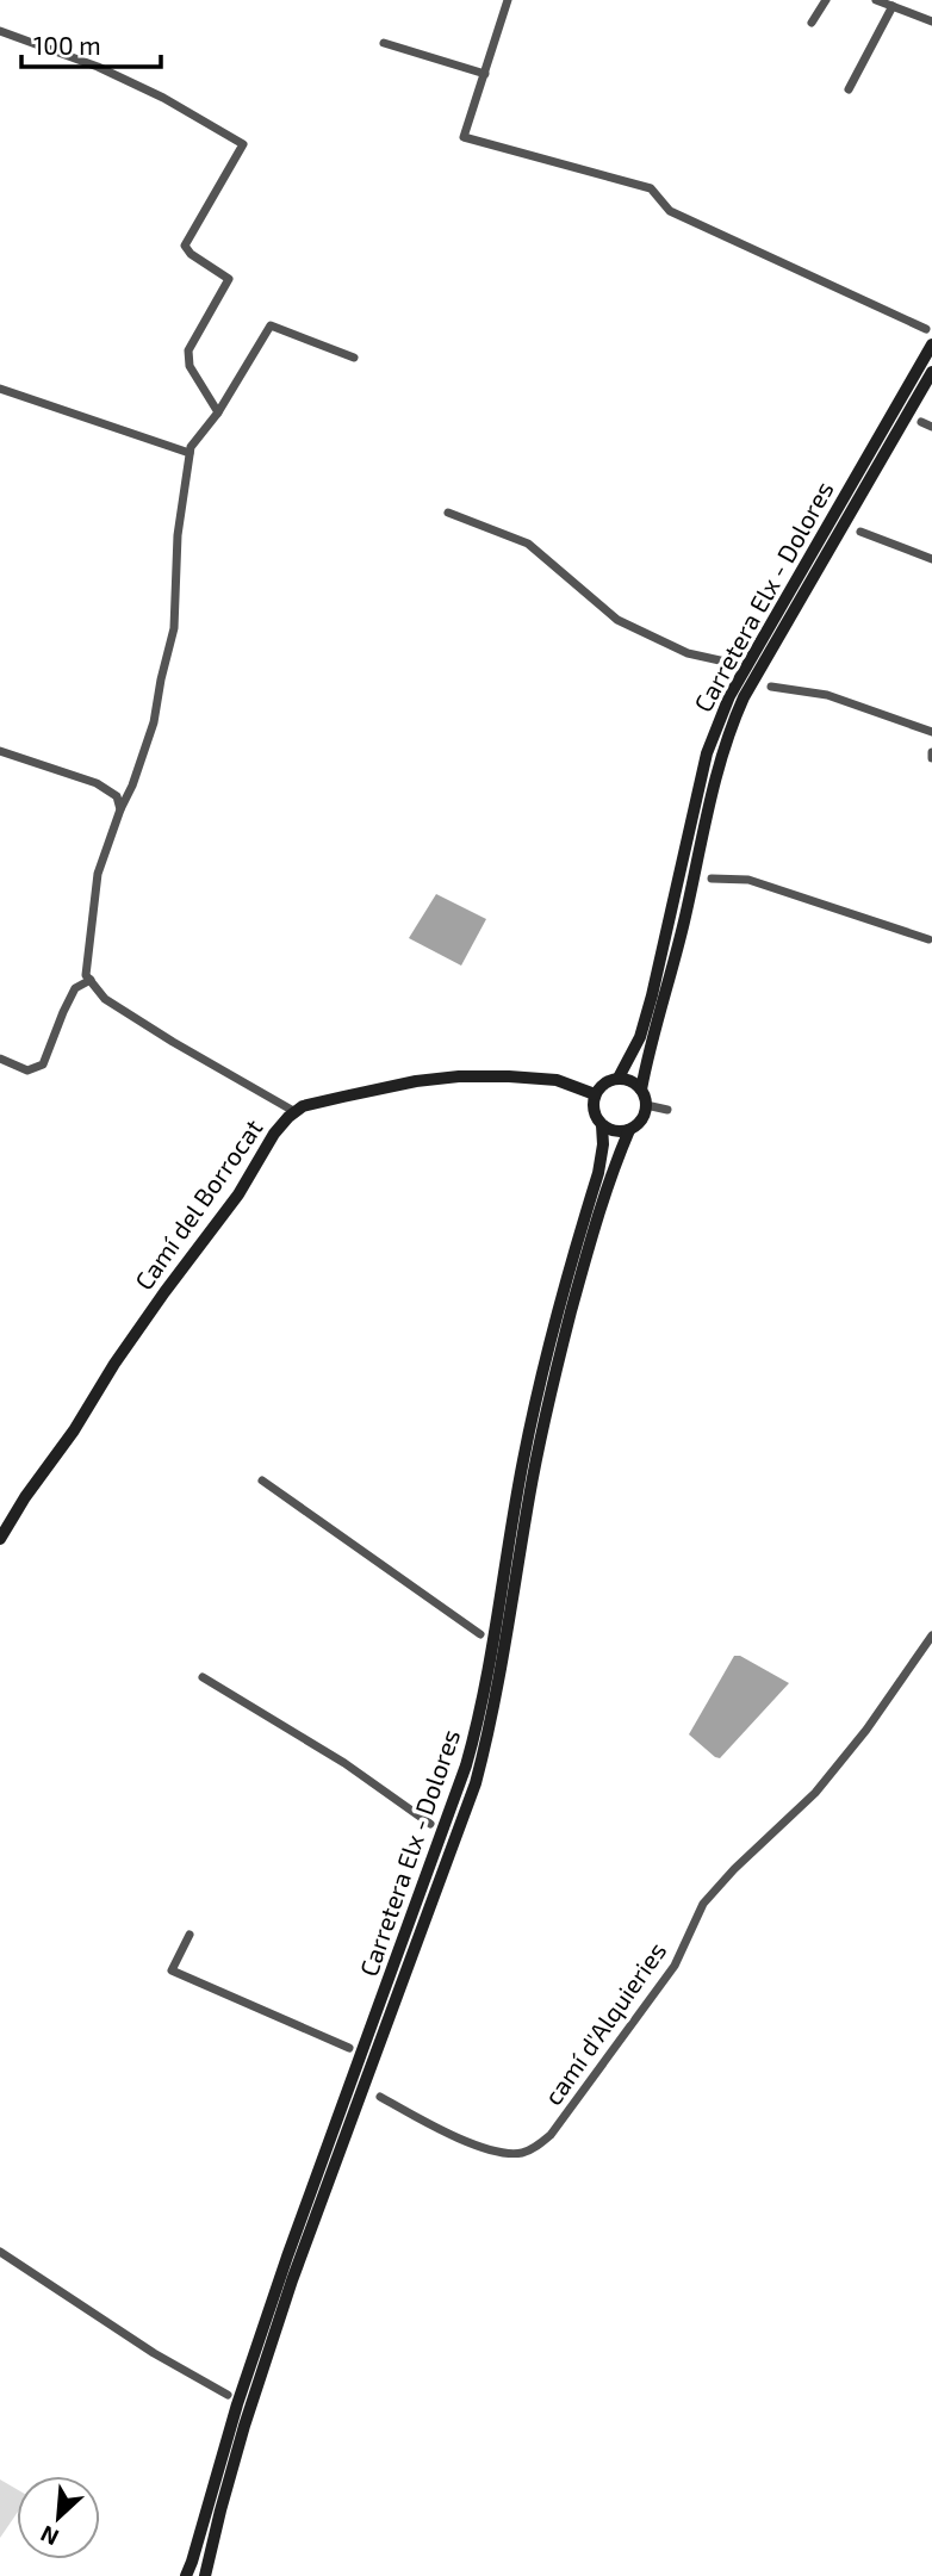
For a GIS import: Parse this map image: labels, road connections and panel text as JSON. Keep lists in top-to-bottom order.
{
  "streets": {
    "main road": ["Carretera Elx - Dolores", "Camí del Borrocat"],
    "street": ["camí d'Alquieries"]
  },
  "crossings": [
    ["Carretera Elx - Dolores", "Camí del Borrocat"]
  ],
  "scale_bar": "100 m",
  "north": "bottom left"
}
